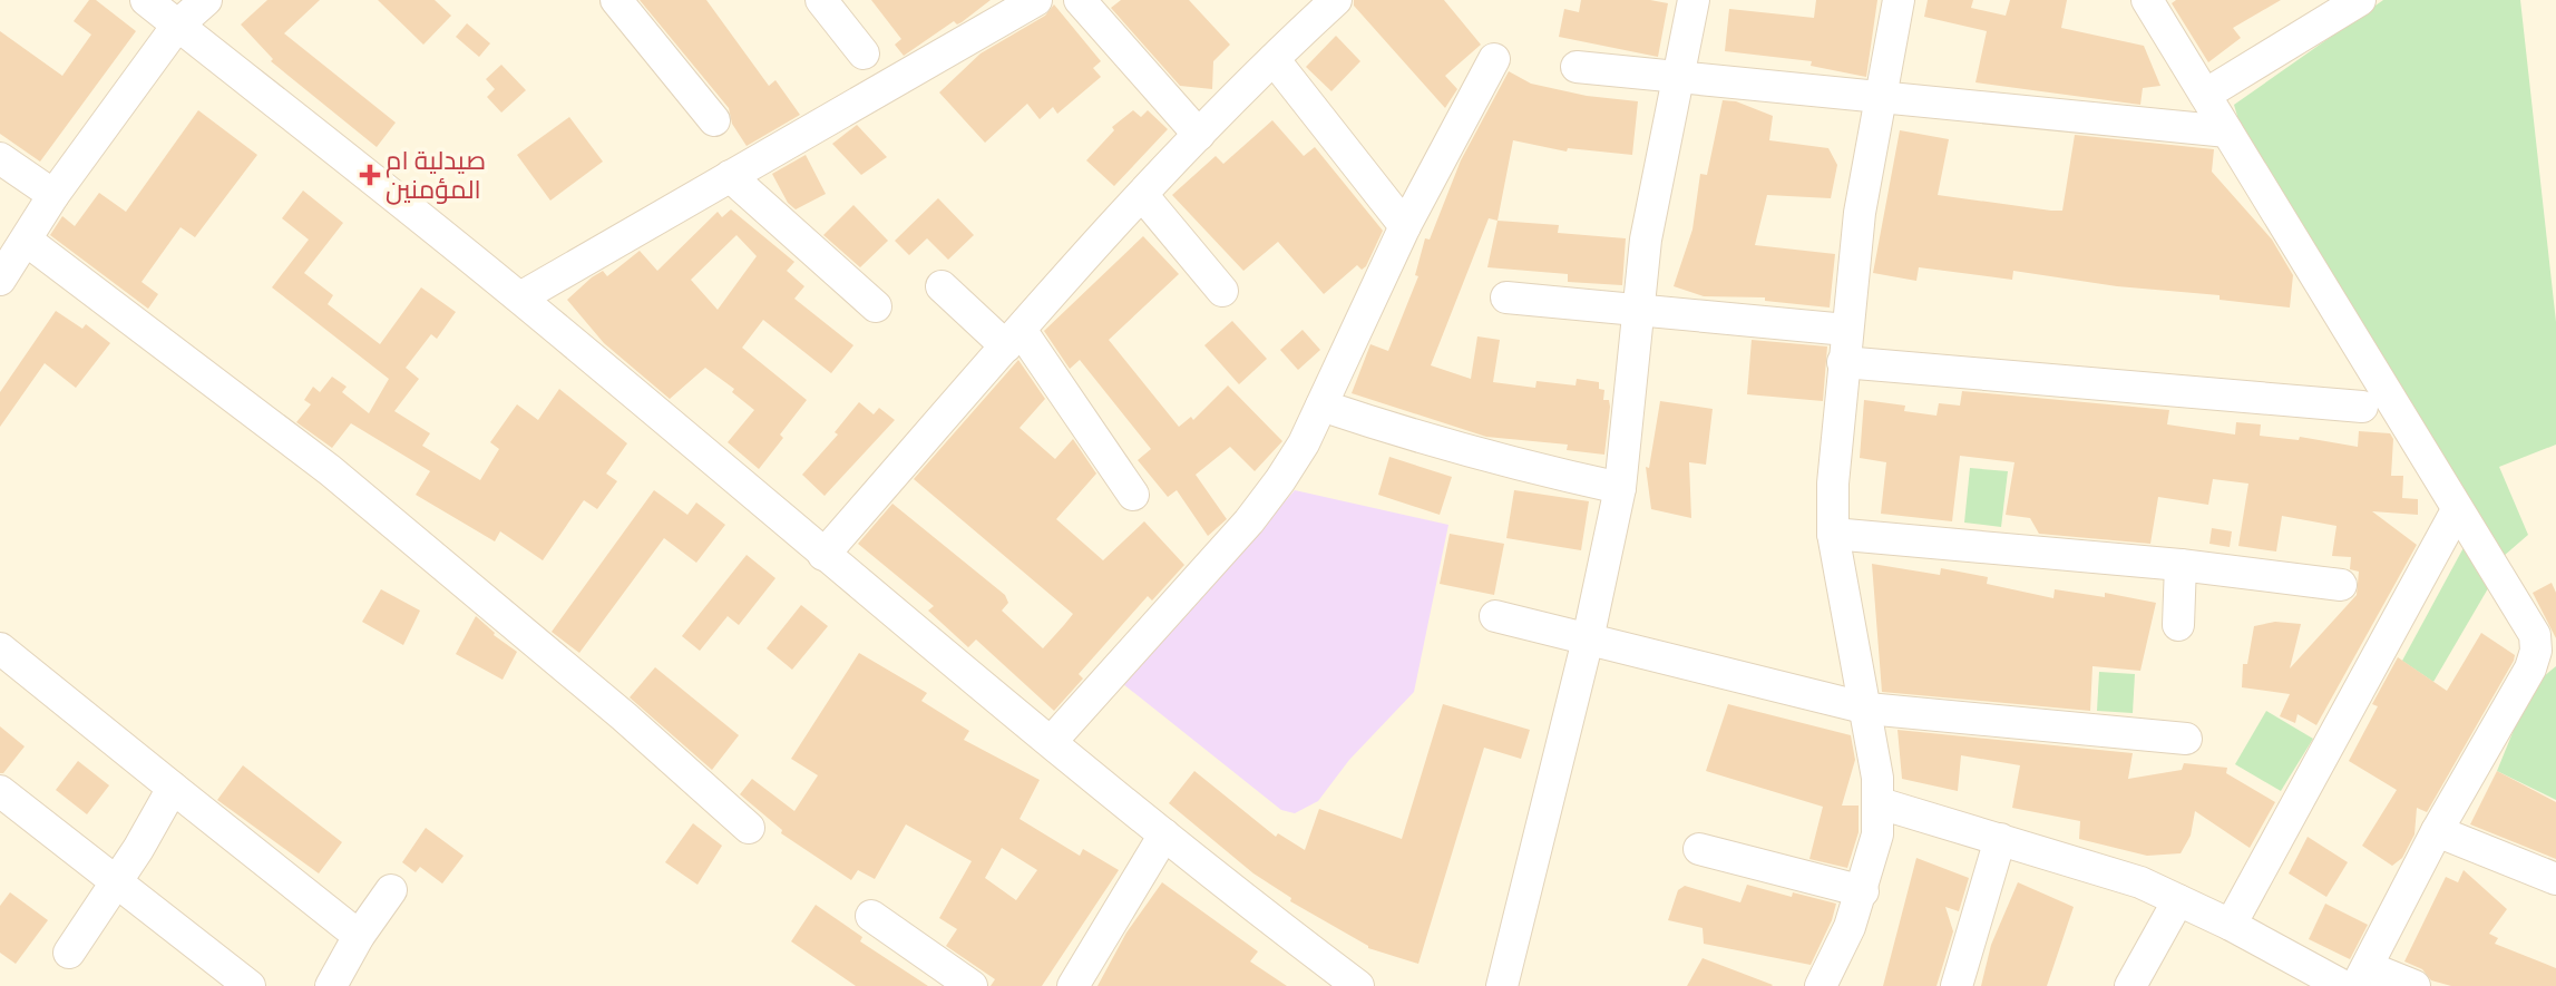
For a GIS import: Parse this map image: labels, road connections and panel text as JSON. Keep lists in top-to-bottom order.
{
  "places": {
    "health": ["صيدلية ام المؤمنين"]
  }
}
